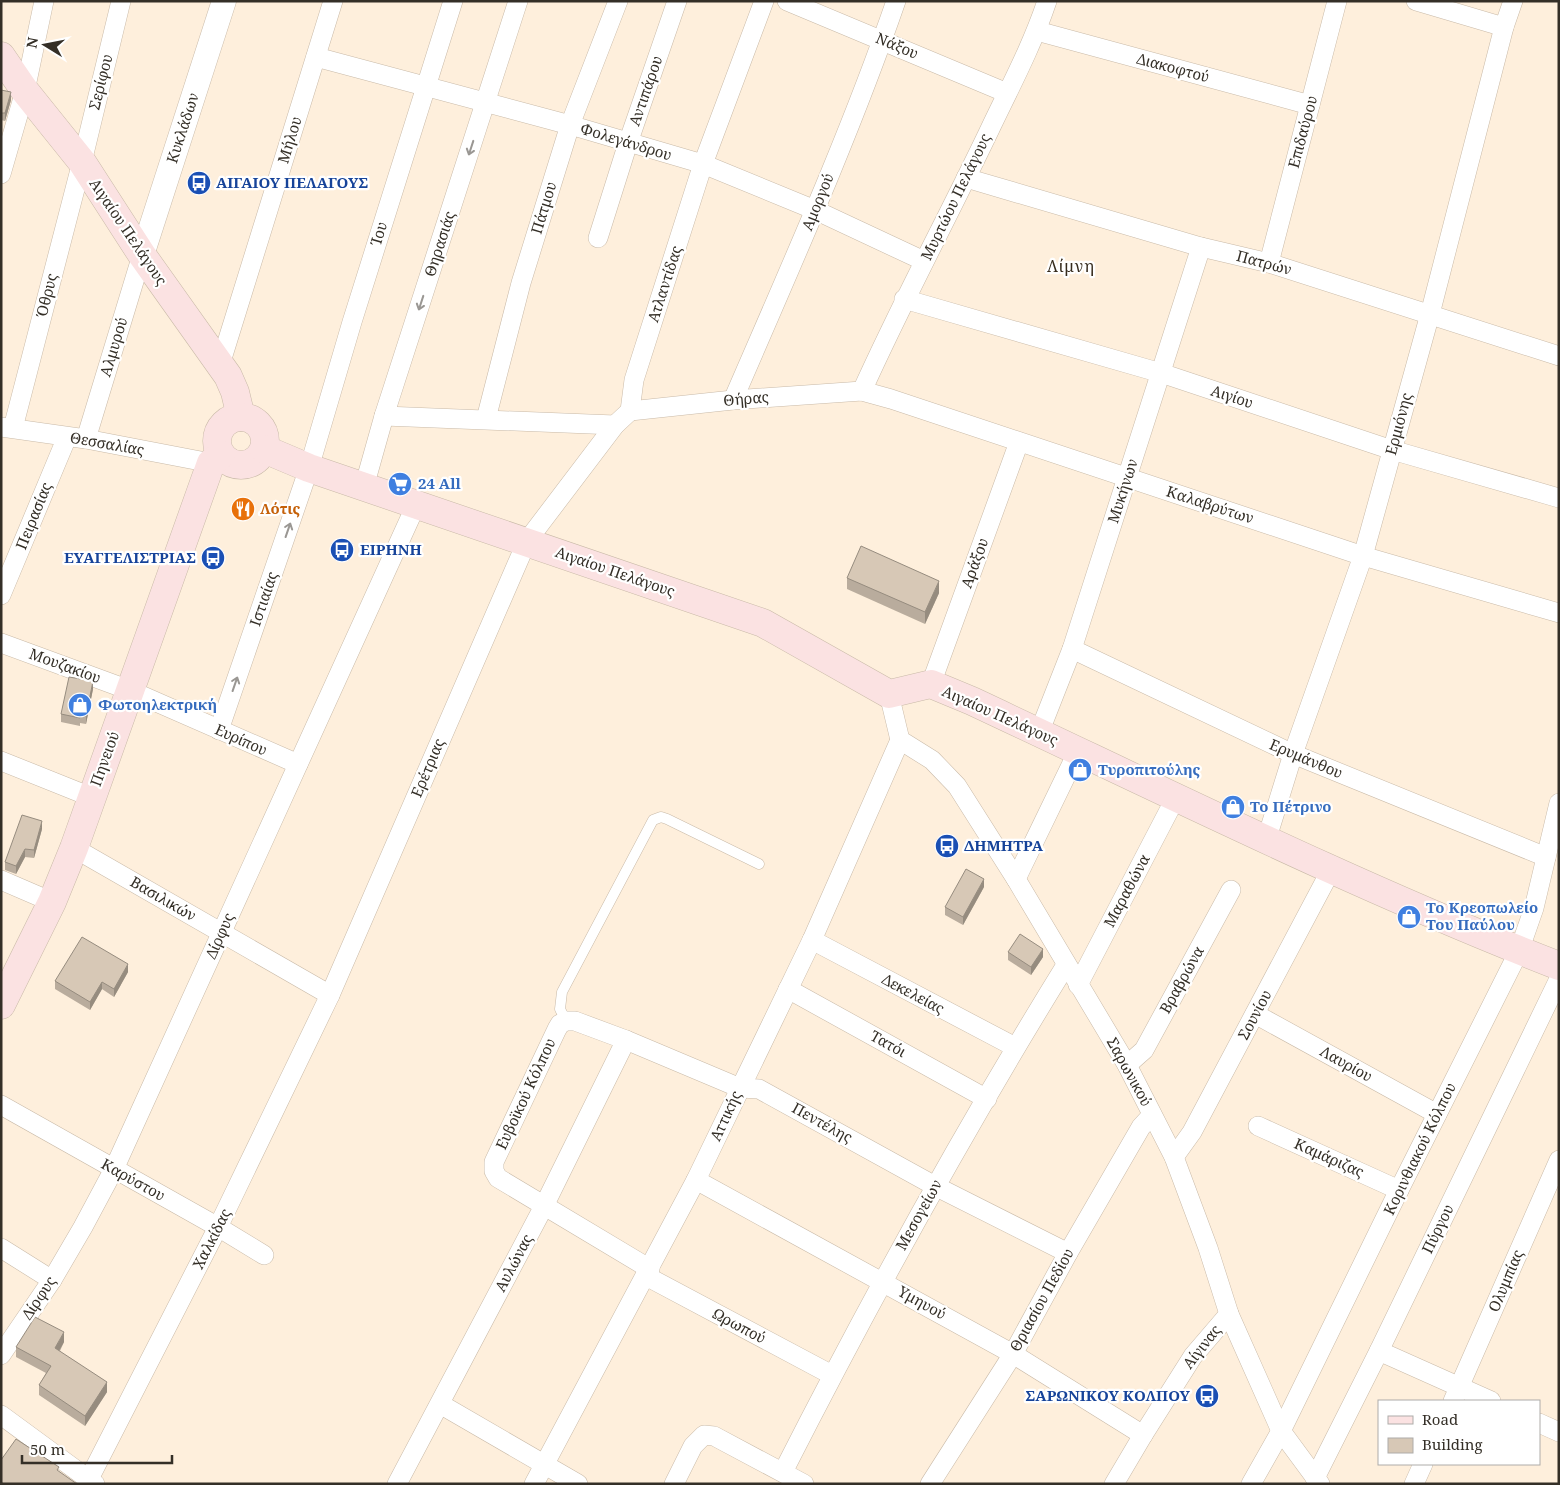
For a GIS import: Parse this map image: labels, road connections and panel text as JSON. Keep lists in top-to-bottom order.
{
  "streets": {
    "main road": ["Αιγαίου Πελάγους", "Πηνειού"],
    "street": [
      "Νάξου",
      "Διακοφτού",
      "Σερίφου",
      "Αντιπάρου",
      "Κυκλάδων",
      "Επιδαύρου",
      "Μήλου",
      "Φολεγάνδρου",
      "Μυρτώου Πελάγους",
      "Αμοργού",
      "Πάτμου",
      "Ίου",
      "Θηρασιάς",
      "Πατρών",
      "Ατλαντίδας",
      "Όθρυς",
      "Αλμυρού",
      "Αιγίου",
      "Θήρας",
      "Ερμιόνης",
      "Θεσσαλίας",
      "Μυκήνων",
      "Καλαβρύτων",
      "Πειρασίας",
      "Αράξου",
      "Ιστιαίας",
      "Μουζακίου",
      "Ευρίπου",
      "Ερυμάνθου",
      "Ερέτριας",
      "Μαραθώνα",
      "Βασιλικών",
      "Δίρφυς",
      "Βραβρώνα",
      "Δεκελείας",
      "Σουνίου",
      "Τατόι",
      "Λαυρίου",
      "Σαρωνικού",
      "Ευβοϊκού Κόλπου",
      "Αττικής",
      "Πεντέλης",
      "Κορινθιακού Κόλπου",
      "Καμάριζας",
      "Καρύστου",
      "Μεσογείων",
      "Πύργου",
      "Χαλκίδας",
      "Αυλώνας",
      "Ολυμπίας",
      "Θριασίου Πεδίου",
      "Υμηυού",
      "Ωρωπού",
      "Αίγινας"
    ]
  },
  "crossings": [
    ["Νάξου", "Μυρτώου Πελάγους"],
    ["Νάξου", "Αμοργού"],
    ["Διακοφτού", "Επιδαύρου"],
    ["Διακοφτού", "Μυρτώου Πελάγους"],
    ["Σερίφου", "Αιγαίου Πελάγους"],
    ["Σερίφου", "Όθρυς"],
    ["Αντιπάρου", "Φολεγάνδρου"],
    ["Κυκλάδων", "Αιγαίου Πελάγους"],
    ["Κυκλάδων", "Αλμυρού"],
    ["Επιδαύρου", "Πατρών"],
    ["Μήλου", "Φολεγάνδρου"],
    ["Μήλου", "Αιγαίου Πελάγους"],
    ["Φολεγάνδρου", "Μυρτώου Πελάγους"],
    ["Φολεγάνδρου", "Αμοργού"],
    ["Φολεγάνδρου", "Πάτμου"],
    ["Φολεγάνδρου", "Ίου"],
    ["Φολεγάνδρου", "Θηρασιάς"],
    ["Φολεγάνδρου", "Ατλαντίδας"],
    ["Μυρτώου Πελάγους", "Πατρών"],
    ["Μυρτώου Πελάγους", "Αιγίου"],
    ["Μυρτώου Πελάγους", "Θήρας"],
    ["Μυρτώου Πελάγους", "Καλαβρύτων"],
    ["Αμοργού", "Θήρας"],
    ["Αιγαίου Πελάγους", "Ίου"],
    ["Αιγαίου Πελάγους", "Θηρασιάς"],
    ["Αιγαίου Πελάγους", "Όθρυς"],
    ["Αιγαίου Πελάγους", "Αλμυρού"],
    ["Αιγαίου Πελάγους", "Ερμιόνης"],
    ["Αιγαίου Πελάγους", "Θεσσαλίας"],
    ["Αιγαίου Πελάγους", "Μυκήνων"],
    ["Αιγαίου Πελάγους", "Αράξου"],
    ["Αιγαίου Πελάγους", "Ιστιαίας"],
    ["Αιγαίου Πελάγους", "Πηνειού"],
    ["Αιγαίου Πελάγους", "Ερέτριας"],
    ["Αιγαίου Πελάγους", "Μαραθώνα"],
    ["Αιγαίου Πελάγους", "Δίρφυς"],
    ["Αιγαίου Πελάγους", "Σουνίου"],
    ["Αιγαίου Πελάγους", "Κορινθιακού Κόλπου"],
    ["Ίου", "Ιστιαίας"],
    ["Πατρών", "Ερμιόνης"],
    ["Πατρών", "Μυκήνων"],
    ["Ατλαντίδας", "Θήρας"],
    ["Όθρυς", "Θεσσαλίας"],
    ["Αλμυρού", "Θεσσαλίας"],
    ["Αιγίου", "Ερμιόνης"],
    ["Αιγίου", "Μυκήνων"],
    ["Θήρας", "Καλαβρύτων"],
    ["Ερμιόνης", "Καλαβρύτων"],
    ["Ερμιόνης", "Ερυμάνθου"],
    ["Θεσσαλίας", "Πειρασίας"],
    ["Θεσσαλίας", "Πηνειού"],
    ["Μυκήνων", "Καλαβρύτων"],
    ["Μυκήνων", "Ερυμάνθου"],
    ["Καλαβρύτων", "Αράξου"],
    ["Ιστιαίας", "Ευρίπου"],
    ["Μουζακίου", "Ευρίπου"],
    ["Μουζακίου", "Πηνειού"],
    ["Ευρίπου", "Πηνειού"],
    ["Ευρίπου", "Δίρφυς"],
    ["Πηνειού", "Βασιλικών"],
    ["Ερυμάνθου", "Κορινθιακού Κόλπου"],
    ["Ερέτριας", "Βασιλικών"],
    ["Ερέτριας", "Χαλκίδας"],
    ["Μαραθώνα", "Σαρωνικού"],
    ["Βασιλικών", "Δίρφυς"],
    ["Βασιλικών", "Χαλκίδας"],
    ["Δίρφυς", "Καρύστου"],
    ["Βραβρώνα", "Σαρωνικού"],
    ["Δεκελείας", "Αττικής"],
    ["Δεκελείας", "Μεσογείων"],
    ["Σουνίου", "Λαυρίου"],
    ["Σουνίου", "Σαρωνικού"],
    ["Τατόι", "Αττικής"],
    ["Τατόι", "Μεσογείων"],
    ["Λαυρίου", "Κορινθιακού Κόλπου"],
    ["Σαρωνικού", "Αττικής"],
    ["Σαρωνικού", "Κορινθιακού Κόλπου"],
    ["Σαρωνικού", "Μεσογείων"],
    ["Σαρωνικού", "Πύργου"],
    ["Σαρωνικού", "Θριασίου Πεδίου"],
    ["Σαρωνικού", "Αίγινας"],
    ["Ευβοϊκού Κόλπου", "Πεντέλης"],
    ["Ευβοϊκού Κόλπου", "Ωρωπού"],
    ["Αττικής", "Πεντέλης"],
    ["Αττικής", "Υμηυού"],
    ["Αττικής", "Ωρωπού"],
    ["Πεντέλης", "Μεσογείων"],
    ["Πεντέλης", "Αυλώνας"],
    ["Πεντέλης", "Θριασίου Πεδίου"],
    ["Κορινθιακού Κόλπου", "Καμάριζας"],
    ["Καρύστου", "Χαλκίδας"],
    ["Μεσογείων", "Υμηυού"],
    ["Μεσογείων", "Ωρωπού"],
    ["Αυλώνας", "Ωρωπού"],
    ["Θριασίου Πεδίου", "Υμηυού"],
    ["Υμηυού", "Αίγινας"]
  ],
  "one_way": ["Θηρασιάς", "Ιστιαίας"],
  "districts": ["Λίμνη"],
  "places": {
    "bus stop": [
      "ΑΙΓΑΙΟΥ ΠΕΛΑΓΟΥΣ",
      "ΕΙΡΗΝΗ",
      "ΕΥΑΓΓΕΛΙΣΤΡΙΑΣ",
      "ΔΗΜΗΤΡΑ",
      "ΣΑΡΩΝΙΚΟΥ ΚΟΛΠΟΥ"
    ],
    "supermarket": ["24 All"],
    "restaurant": ["Λότις"],
    "shop": [
      "Φωτοηλεκτρική",
      "Τυροπιτούλης",
      "Το Πέτρινο",
      "Το Κρεοπωλείο Του Παύλου"
    ]
  },
  "legend": ["Road", "Building"],
  "scale_bar": "50 m",
  "north": "left"
}
